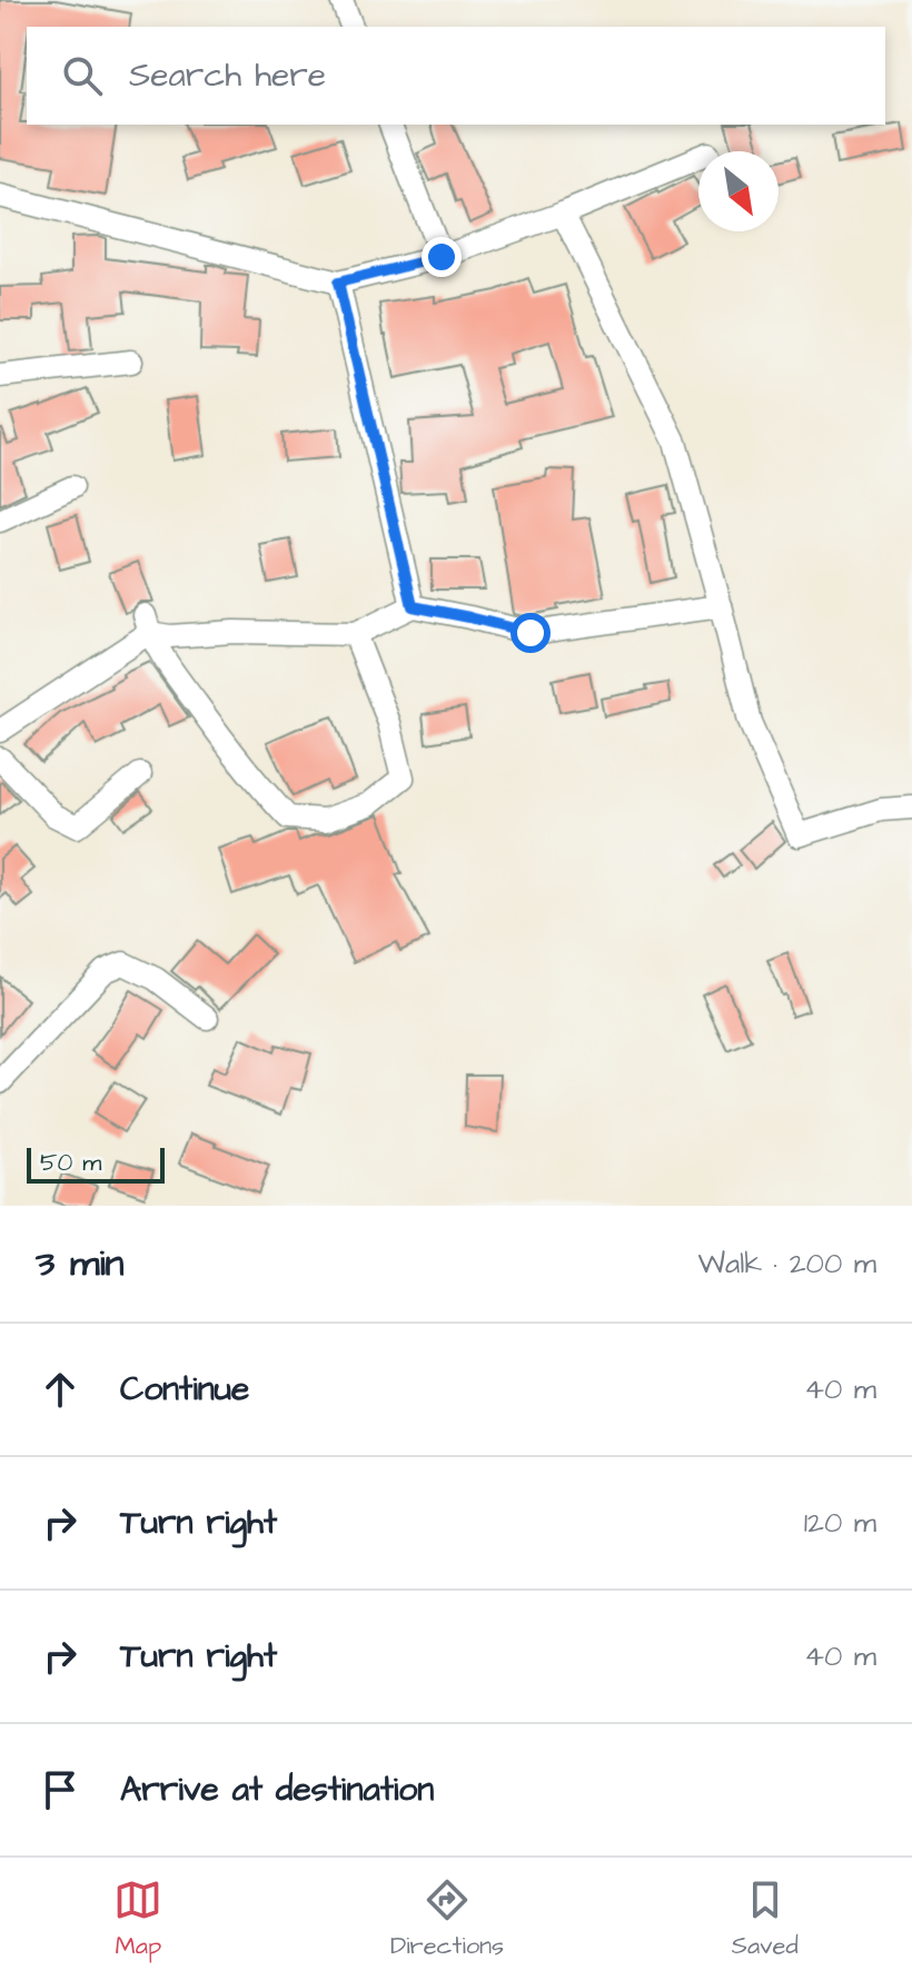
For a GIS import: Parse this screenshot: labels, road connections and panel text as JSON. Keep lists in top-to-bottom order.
{
  "scale_bar": "50 m",
  "north": "bottom right",
  "page": {
    "search": "Search here",
    "scale": "50 m",
    "heading": ["3 min", "Walk · 200 m"],
    "list": [
      ["Continue", "40 m"],
      ["Turn right", "120 m"],
      ["Turn right", "40 m"],
      "Arrive at destination"
    ],
    "nav": ["Map", "Directions", "Saved"]
  }
}
